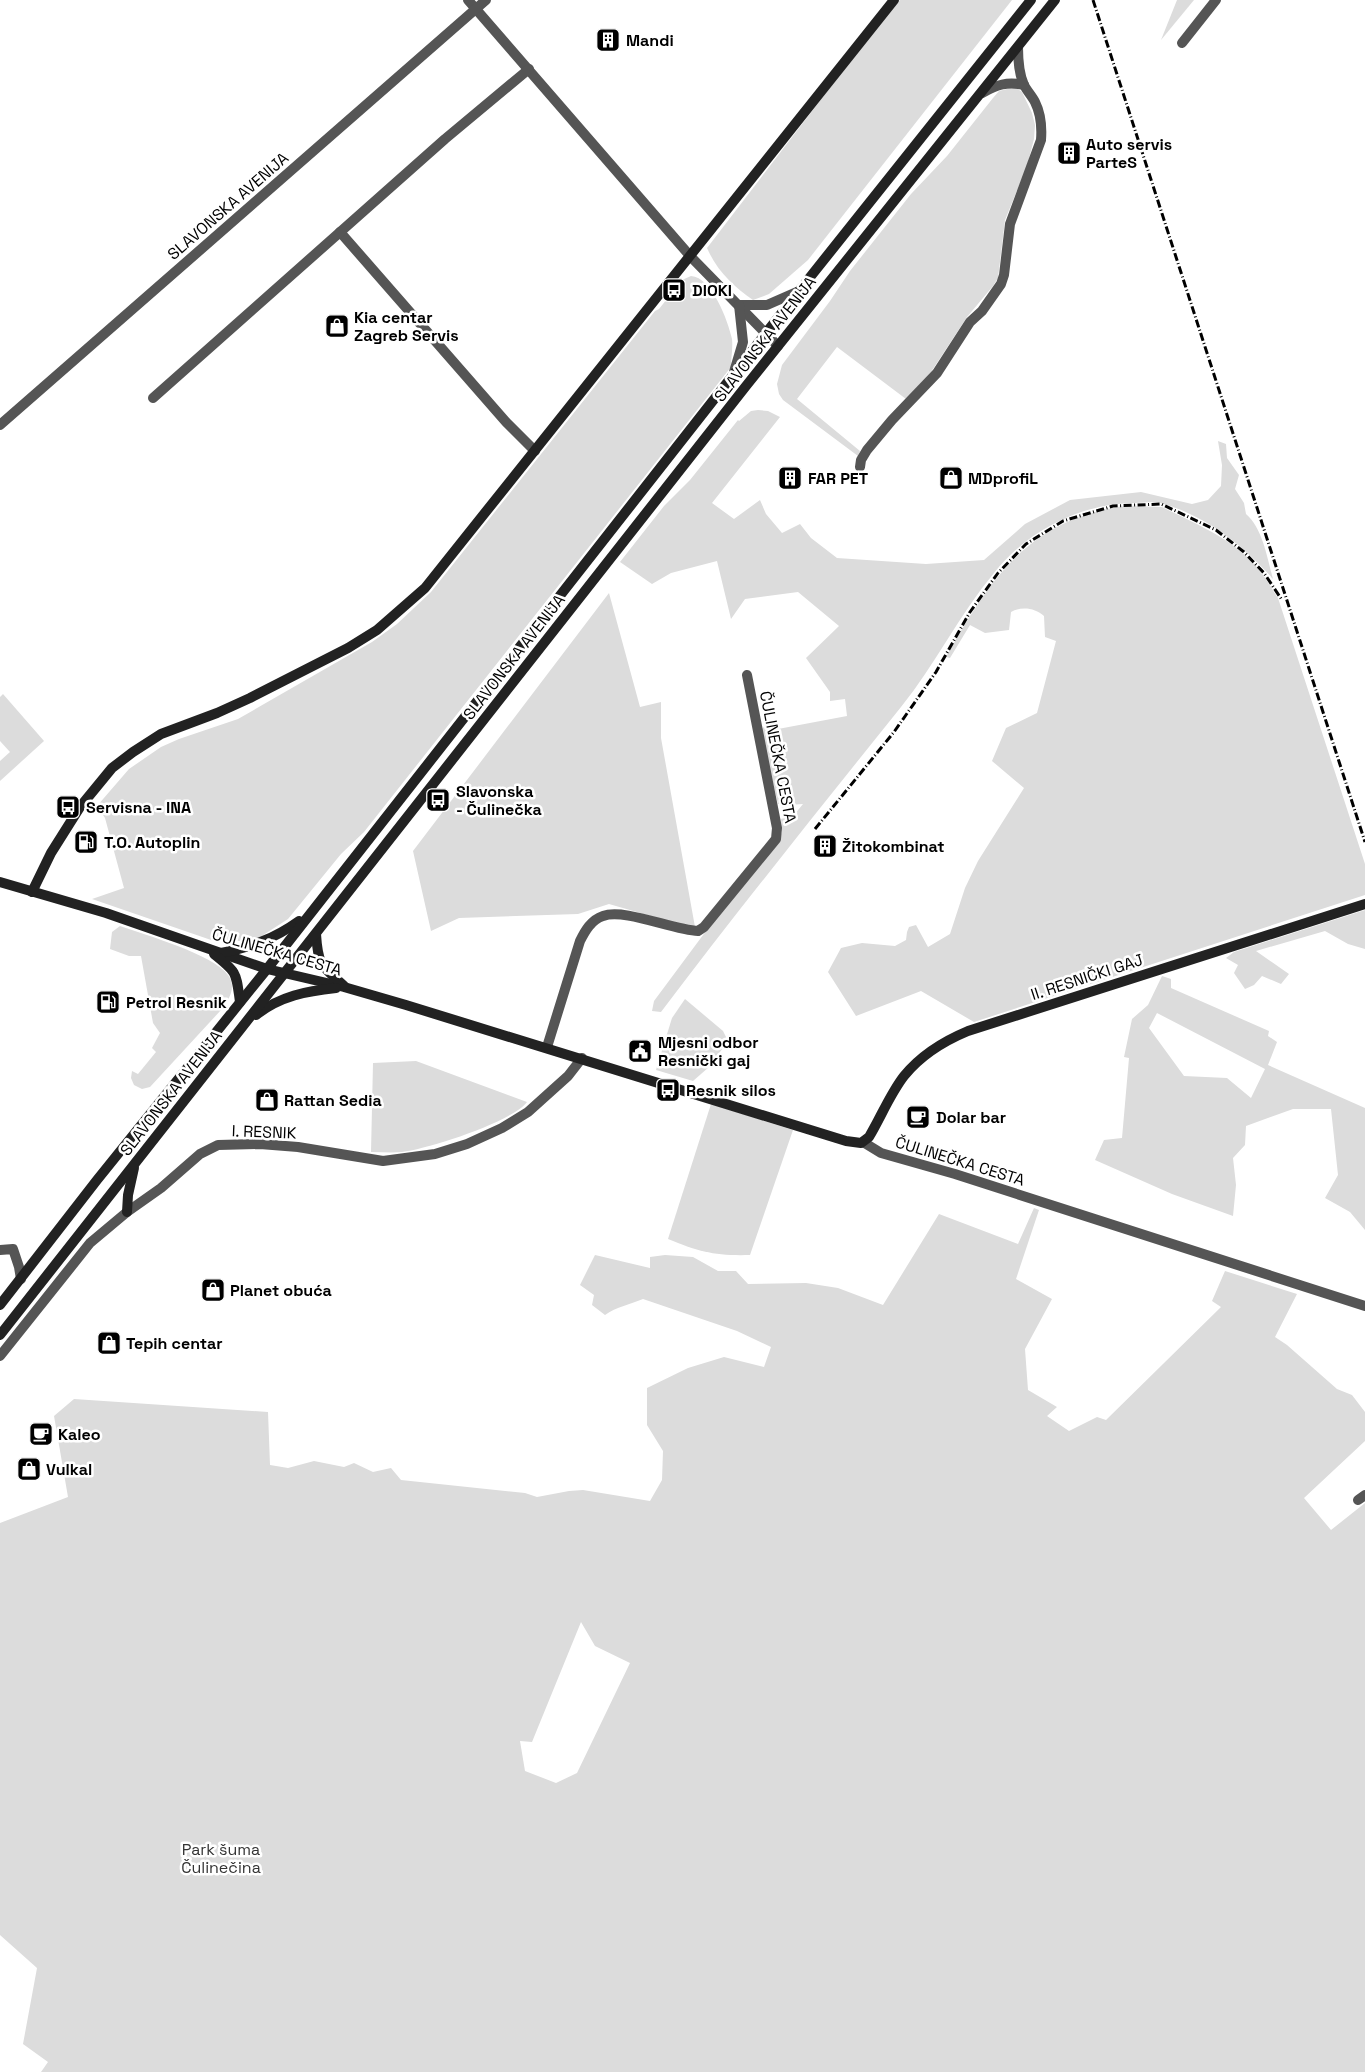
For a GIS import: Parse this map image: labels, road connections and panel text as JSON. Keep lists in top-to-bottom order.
{
  "streets": {
    "main road": ["SLAVONSKA AVENIJA", "ČULINEČKA CESTA", "II. RESNIČKI GAJ"],
    "street": ["I. RESNIK"]
  },
  "crossings": [
    ["SLAVONSKA AVENIJA", "ČULINEČKA CESTA"],
    ["ČULINEČKA CESTA", "II. RESNIČKI GAJ"],
    ["ČULINEČKA CESTA", "I. RESNIK"]
  ],
  "parks": ["Park šuma Čulinečina"],
  "places": {
    "building": [
      "Mandi",
      "Auto servis ParteS",
      "FAR PET",
      "Žitokombinat"
    ],
    "bus stop": [
      "DIOKI",
      "Slavonska - Čulinečka",
      "Servisna - INA",
      "Resnik silos"
    ],
    "shop": [
      "Kia centar Zagreb Servis",
      "MDprofiL",
      "Rattan Sedia",
      "Planet obuća",
      "Tepih centar",
      "Vulkal"
    ],
    "fuel station": ["T.O. Autoplin", "Petrol Resnik"],
    "public building": ["Mjesni odbor Resnički gaj"],
    "cafe": ["Dolar bar", "Kaleo"]
  }
}
